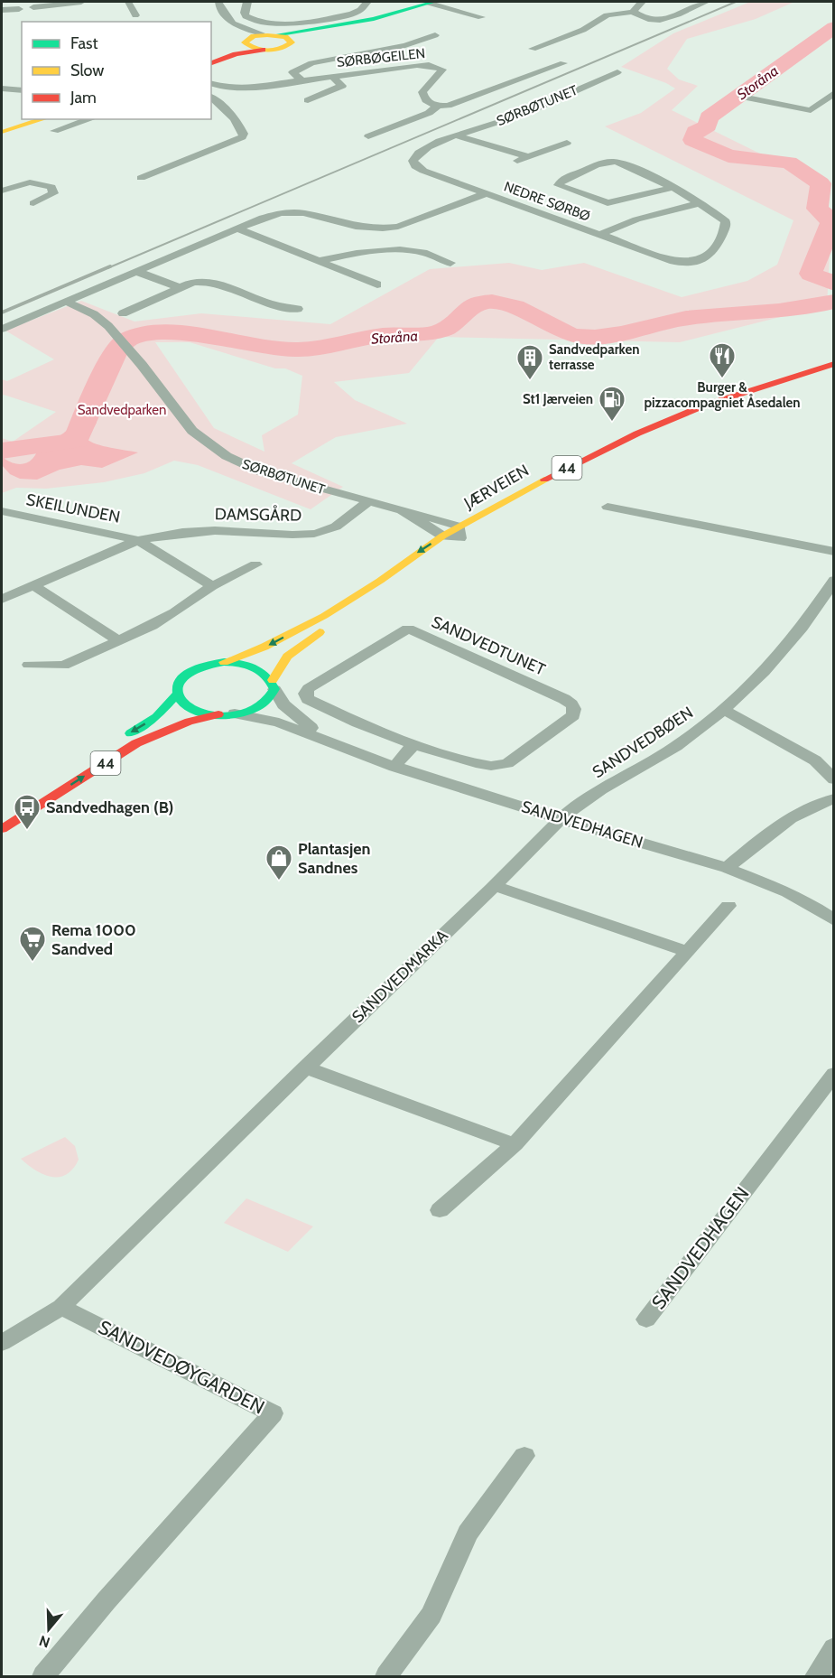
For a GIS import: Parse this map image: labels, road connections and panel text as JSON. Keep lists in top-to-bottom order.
{
  "streets": {
    "main road": ["44", "JÆRVEIEN"],
    "street": [
      "SØRBØGEILEN",
      "SØRBØTUNET",
      "NEDRE SØRBØ",
      "SKEILUNDEN",
      "DAMSGÅRD",
      "SANDVEDTUNET",
      "SANDVEDBØEN",
      "SANDVEDHAGEN",
      "SANDVEDMARKA",
      "SANDVEDØYGARDEN"
    ]
  },
  "crossings": [
    ["SØRBØTUNET", "NEDRE SØRBØ"],
    ["SØRBØTUNET", "44"],
    ["SØRBØTUNET", "JÆRVEIEN"],
    ["SØRBØTUNET", "DAMSGÅRD"],
    ["44", "JÆRVEIEN"],
    ["44", "SANDVEDHAGEN"],
    ["JÆRVEIEN", "SANDVEDHAGEN"],
    ["SKEILUNDEN", "DAMSGÅRD"],
    ["SANDVEDBØEN", "SANDVEDHAGEN"],
    ["SANDVEDBØEN", "SANDVEDMARKA"],
    ["SANDVEDHAGEN", "SANDVEDMARKA"],
    ["SANDVEDMARKA", "SANDVEDØYGARDEN"]
  ],
  "water": ["Storåna"],
  "parks": ["Sandvedparken"],
  "places": {
    "restaurant": ["Burger & pizzacompagniet Åsedalen"],
    "building": ["Sandvedparken terrasse"],
    "fuel station": ["St1 Jærveien"],
    "bus stop": ["Sandvedhagen (B)"],
    "shop": ["Plantasjen Sandnes"],
    "supermarket": ["Rema 1000 Sandved"]
  },
  "legend": ["Fast", "Slow", "Jam"],
  "north": "bottom"
}
